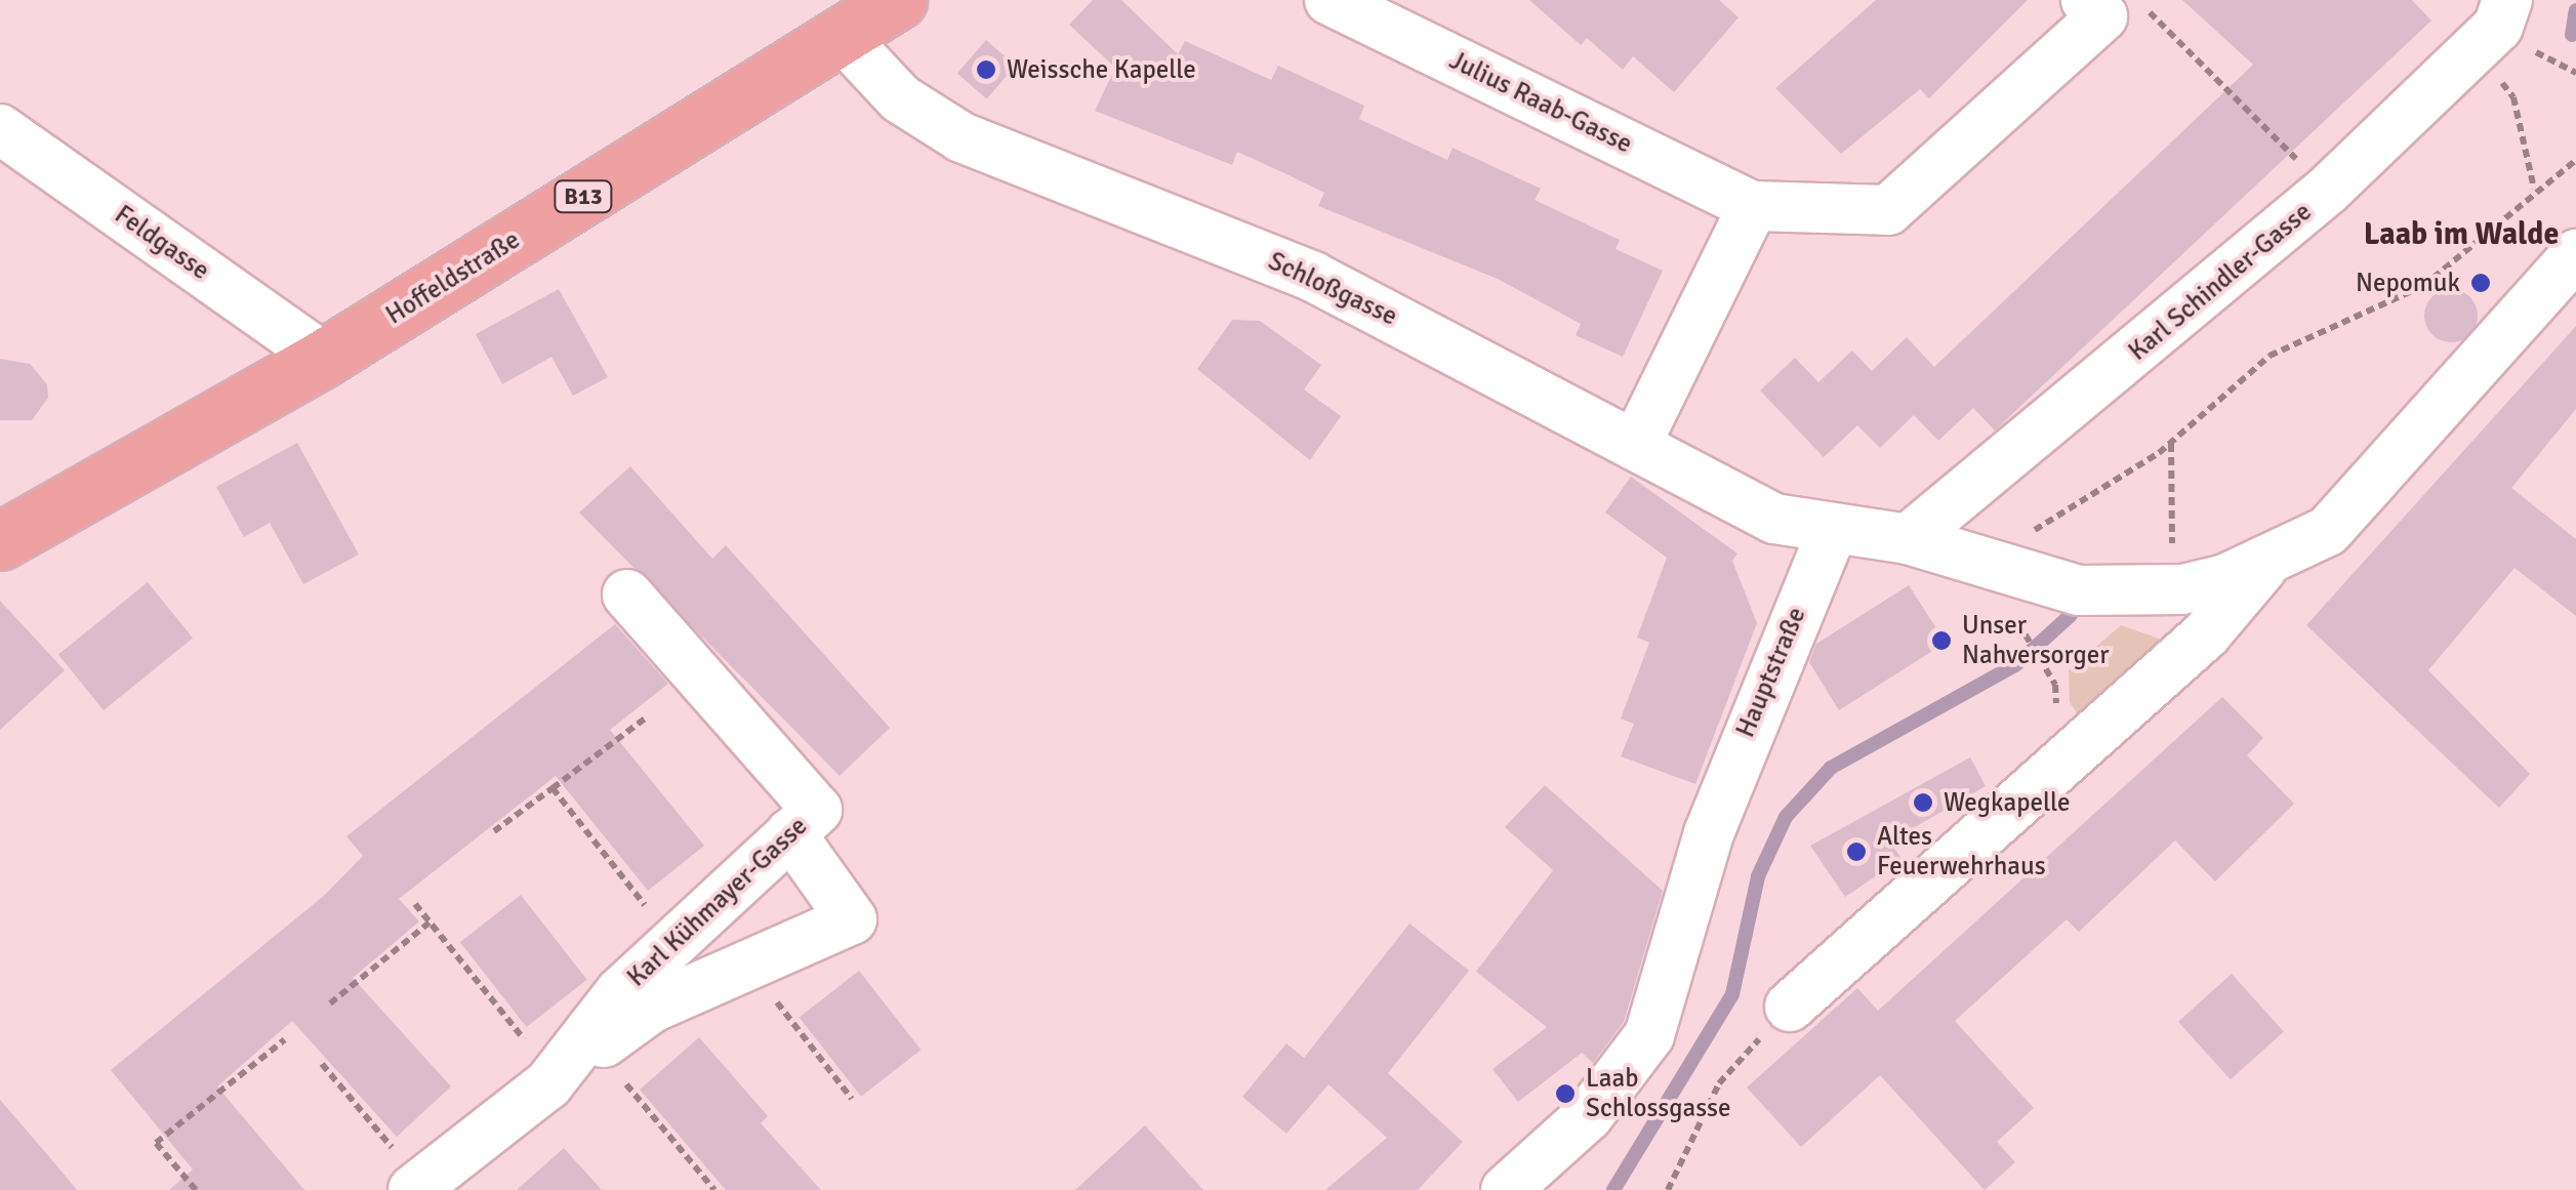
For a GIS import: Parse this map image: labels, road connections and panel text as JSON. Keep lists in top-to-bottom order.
{
  "streets": {
    "main road": ["B13", "Hoffeldstraße"],
    "street": [
      "Julius Raab-Gasse",
      "Feldgasse",
      "Karl Schindler-Gasse",
      "Schloßgasse",
      "Hauptstraße",
      "Karl Kühmayer-Gasse"
    ]
  },
  "crossings": [
    ["Feldgasse", "Hoffeldstraße"],
    ["Hoffeldstraße", "Schloßgasse"],
    ["Schloßgasse", "Hauptstraße"]
  ],
  "districts": ["Laab im Walde"],
  "places": [
    "Weissche Kapelle",
    "Nepomuk",
    "Unser Nahversorger",
    "Wegkapelle",
    "Altes Feuerwehrhaus",
    "Laab Schlossgasse"
  ]
}
